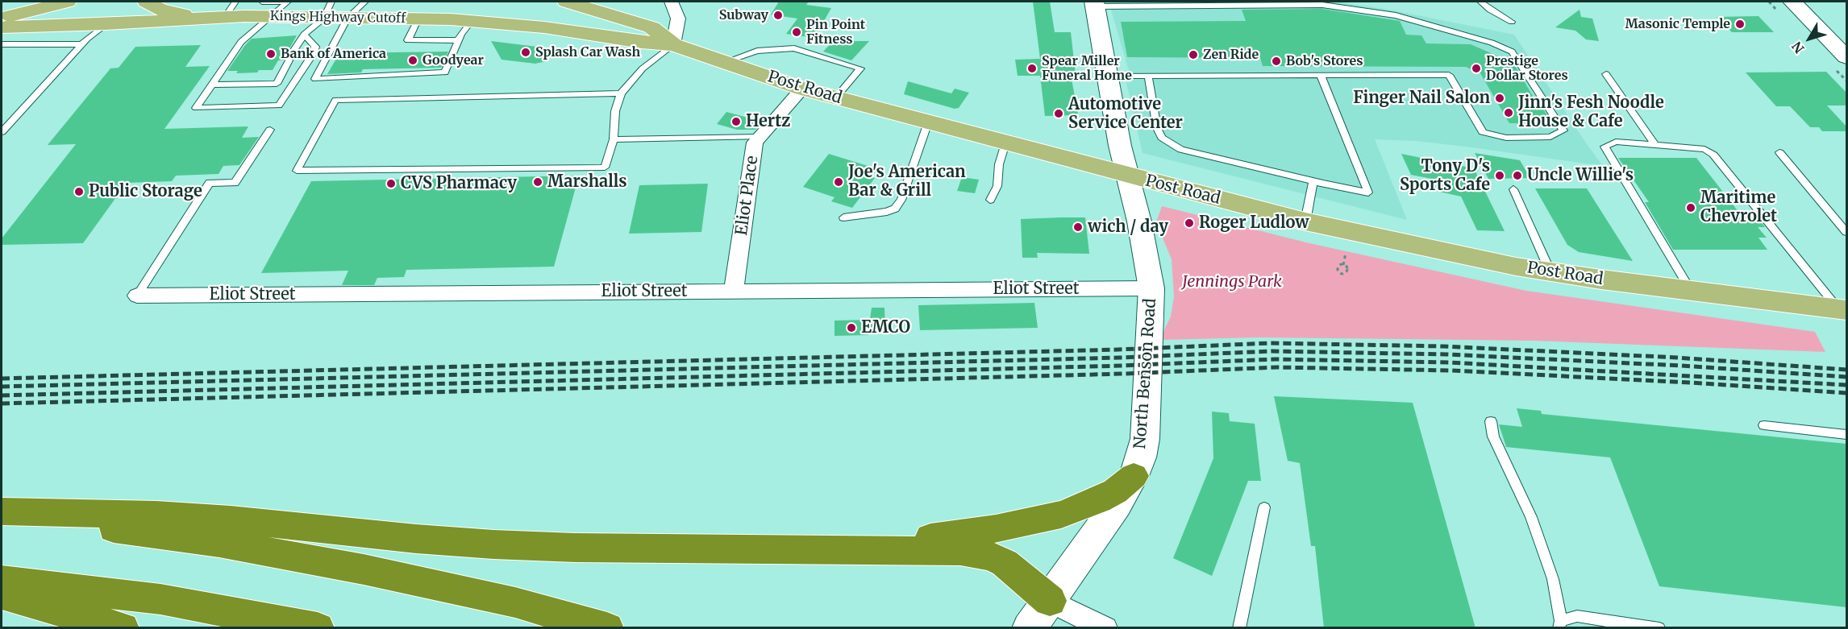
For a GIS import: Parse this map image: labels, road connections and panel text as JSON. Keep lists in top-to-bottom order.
{
  "streets": {
    "main road": ["Kings Highway Cutoff", "Post Road", "North Benson Road"],
    "street": ["Eliot Place", "Eliot Street"]
  },
  "crossings": [
    ["Kings Highway Cutoff", "Post Road"],
    ["Post Road", "Eliot Place"],
    ["Post Road", "North Benson Road"],
    ["Eliot Place", "Eliot Street"],
    ["Eliot Street", "North Benson Road"]
  ],
  "parks": ["Jennings Park"],
  "places": [
    "Subway",
    "Masonic Temple",
    "Pin Point Fitness",
    "Splash Car Wash",
    "Bank of America",
    "Zen Ride",
    "Goodyear",
    "Bob's Stores",
    "Spear Miller Funeral Home",
    "Prestige Dollar Stores",
    "Finger Nail Salon",
    "Jinn's Fesh Noodle House & Cafe",
    "Automotive Service Center",
    "Hertz",
    "Tony D's Sports Cafe",
    "Uncle Willie's",
    "Marshalls",
    "Joe's American Bar & Grill",
    "CVS Pharmacy",
    "Public Storage",
    "Maritime Chevrolet",
    "Roger Ludlow",
    "wich / day",
    "EMCO"
  ],
  "north": "bottom left"
}
